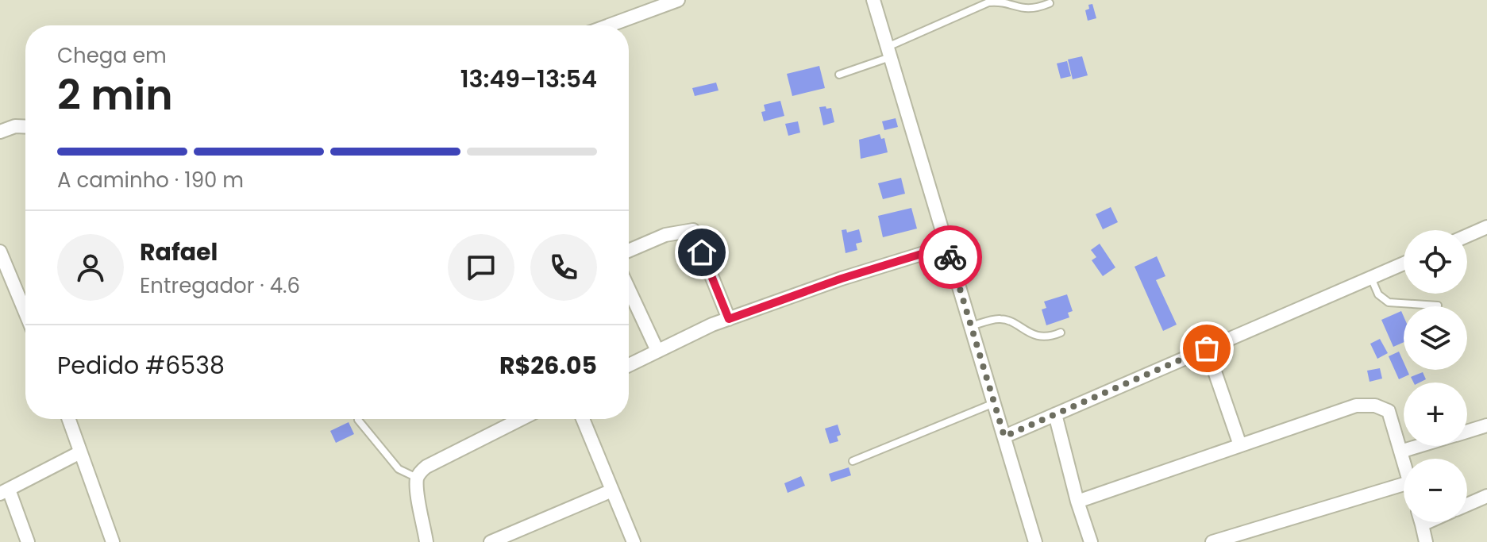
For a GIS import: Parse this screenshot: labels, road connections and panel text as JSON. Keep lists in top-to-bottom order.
{
  "page": {
    "heading": ["2 min", "Chega em", "13:49–13:54"],
    "panel": [
      "Rafael",
      "Entregador · 4.6",
      "Pedido #6538",
      "R$26.05"
    ],
    "bar": "A caminho · 190 m",
    "map_buttons": ["+", "−"]
  }
}
